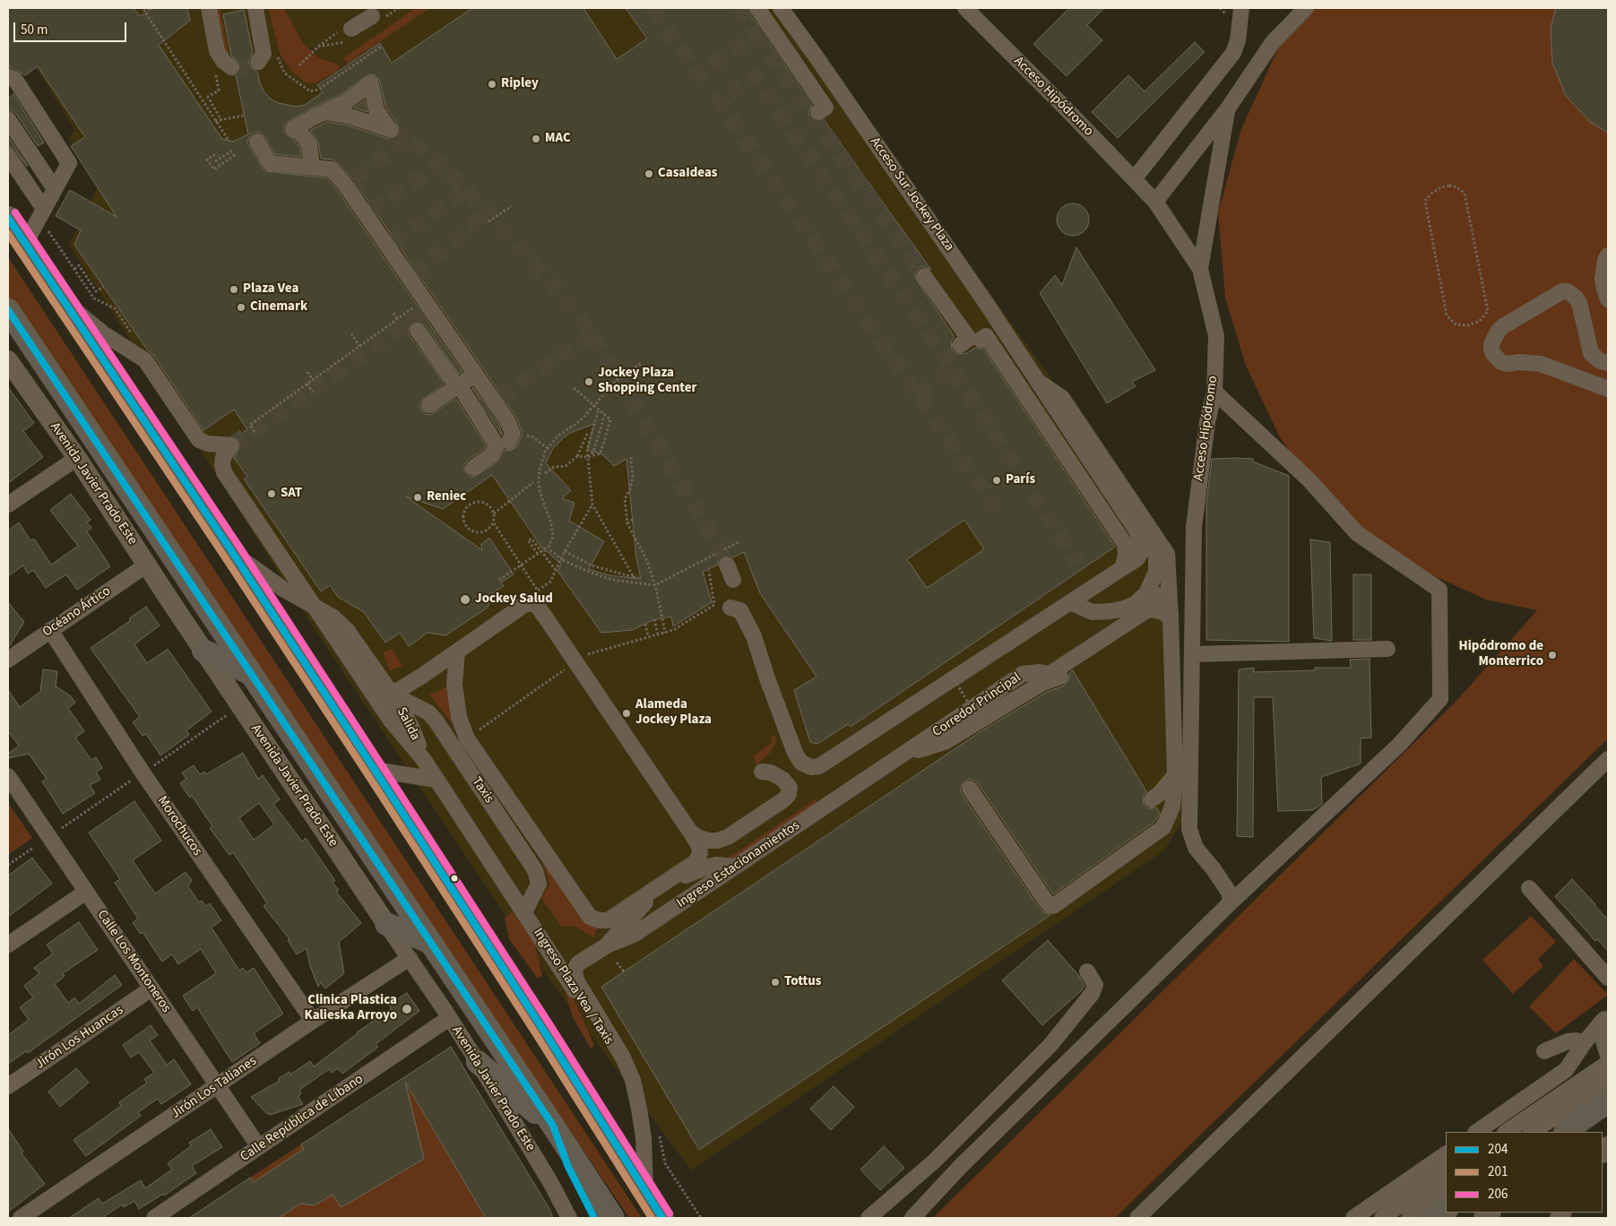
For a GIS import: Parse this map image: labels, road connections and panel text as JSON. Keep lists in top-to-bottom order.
{
  "streets": {
    "highway": ["Avenida Javier Prado Este"],
    "street": [
      "Acceso Hipódromo",
      "Acceso Sur Jockey Plaza",
      "Océano Ártico",
      "Corredor Principal",
      "Salida",
      "Taxis",
      "Morochucos",
      "Ingreso Estacionamientos",
      "Calle Los Montoneros",
      "Ingreso Plaza Vea / Taxis",
      "Jirón Los Huancas",
      "Jirón Los Talianes",
      "Calle República de Líbano"
    ]
  },
  "crossings": [
    ["Avenida Javier Prado Este", "Océano Ártico"],
    ["Avenida Javier Prado Este", "Jirón Los Talianes"],
    ["Avenida Javier Prado Este", "Calle República de Líbano"],
    ["Océano Ártico", "Morochucos"],
    ["Corredor Principal", "Ingreso Estacionamientos"],
    ["Salida", "Taxis"],
    ["Salida", "Ingreso Plaza Vea / Taxis"],
    ["Taxis", "Ingreso Plaza Vea / Taxis"],
    ["Morochucos", "Jirón Los Talianes"],
    ["Ingreso Estacionamientos", "Ingreso Plaza Vea / Taxis"],
    ["Calle Los Montoneros", "Jirón Los Huancas"],
    ["Calle Los Montoneros", "Jirón Los Talianes"],
    ["Calle Los Montoneros", "Calle República de Líbano"]
  ],
  "places": [
    "Ripley",
    "MAC",
    "CasaIdeas",
    "Plaza Vea",
    "Cinemark",
    "Jockey Plaza Shopping Center",
    "París",
    "SAT",
    "Reniec",
    "Jockey Salud",
    "Hipódromo de Monterrico",
    "Alameda Jockey Plaza",
    "Tottus",
    "Clinica Plastica Kalieska Arroyo"
  ],
  "lines": ["transit line 206", "transit line 204", "transit line 201"],
  "legend": ["204", "201", "206"],
  "scale_bar": "50 m"
}
